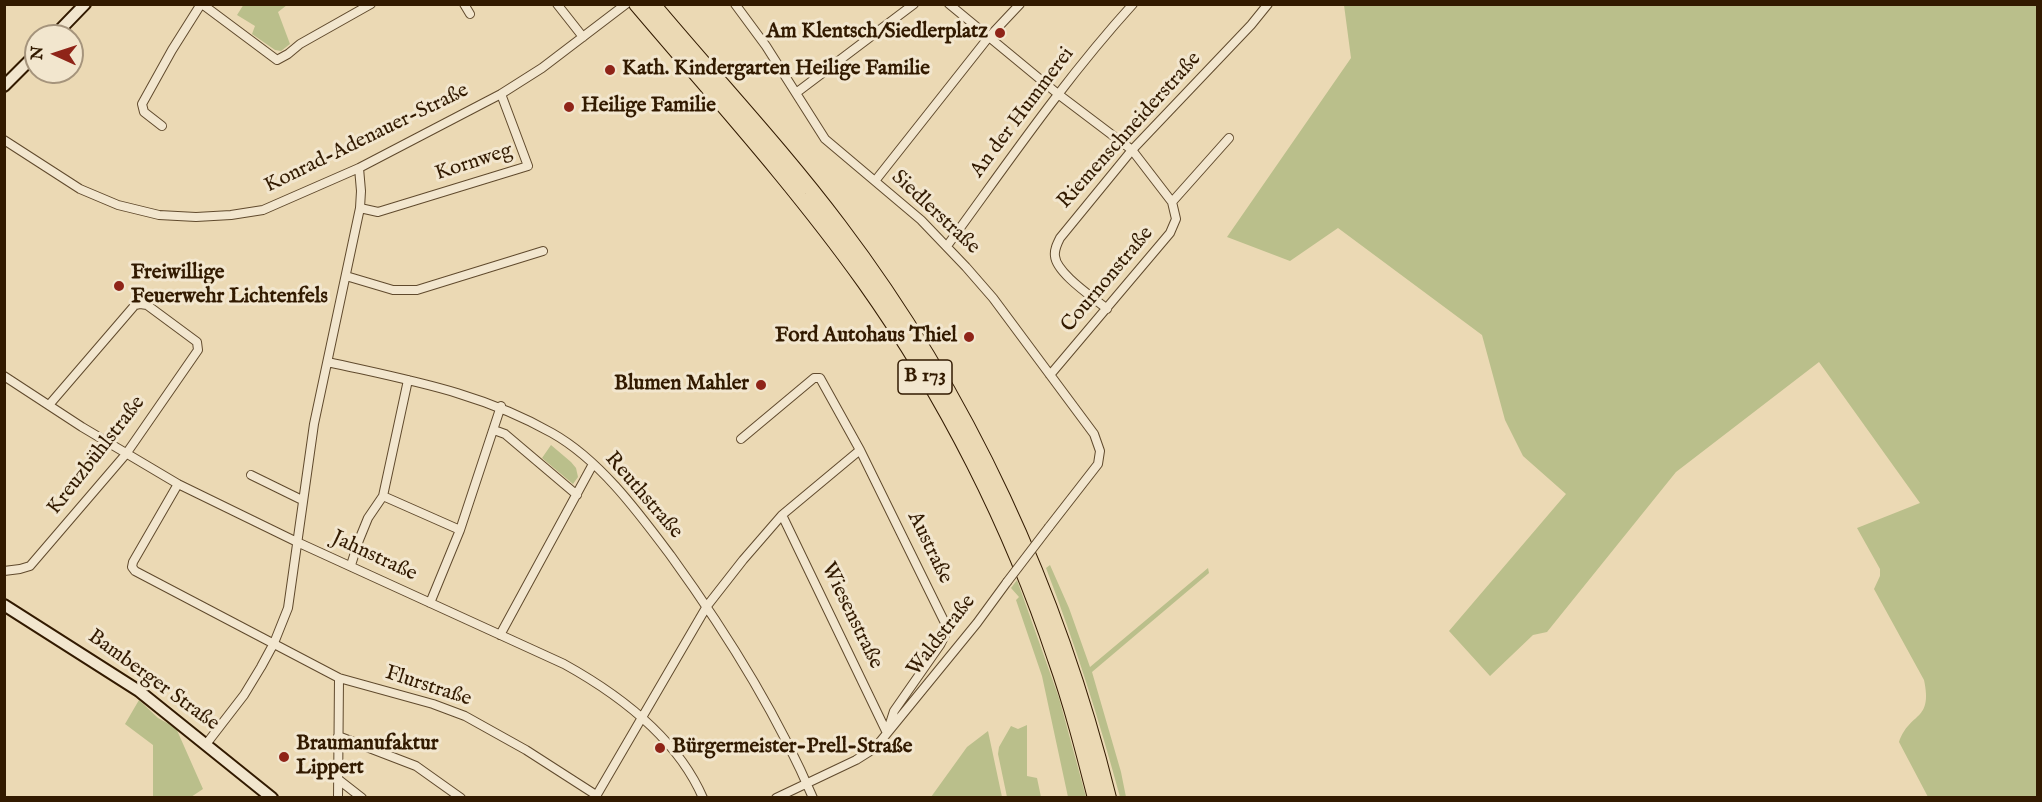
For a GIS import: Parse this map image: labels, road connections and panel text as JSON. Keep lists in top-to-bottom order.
{
  "streets": {
    "highway": ["B 173"],
    "street": [
      "An der Hummerei",
      "Riemenschneiderstraße",
      "Konrad-Adenauer-Straße",
      "Kornweg",
      "Siedlerstraße",
      "Cournonstraße",
      "Kreuzbühlstraße",
      "Reuthstraße",
      "Austraße",
      "Jahnstraße",
      "Wiesenstraße",
      "Waldstraße",
      "Bamberger Straße",
      "Flurstraße"
    ]
  },
  "crossings": [
    ["An der Hummerei", "Siedlerstraße"],
    ["Riemenschneiderstraße", "Cournonstraße"],
    ["Konrad-Adenauer-Straße", "Kornweg"],
    ["Siedlerstraße", "Cournonstraße"],
    ["Siedlerstraße", "Waldstraße"],
    ["Kreuzbühlstraße", "Jahnstraße"],
    ["Reuthstraße", "Waldstraße"],
    ["Austraße", "Wiesenstraße"],
    ["Austraße", "Waldstraße"],
    ["Jahnstraße", "Flurstraße"],
    ["Wiesenstraße", "Waldstraße"]
  ],
  "places": [
    "Am Klentsch/Siedlerplatz",
    "Kath. Kindergarten Heilige Familie",
    "Heilige Familie",
    "Freiwillige Feuerwehr Lichtenfels",
    "Ford Autohaus Thiel",
    "Blumen Mahler",
    "Bürgermeister-Prell-Straße",
    "Braumanufaktur Lippert"
  ],
  "north": "left"
}
